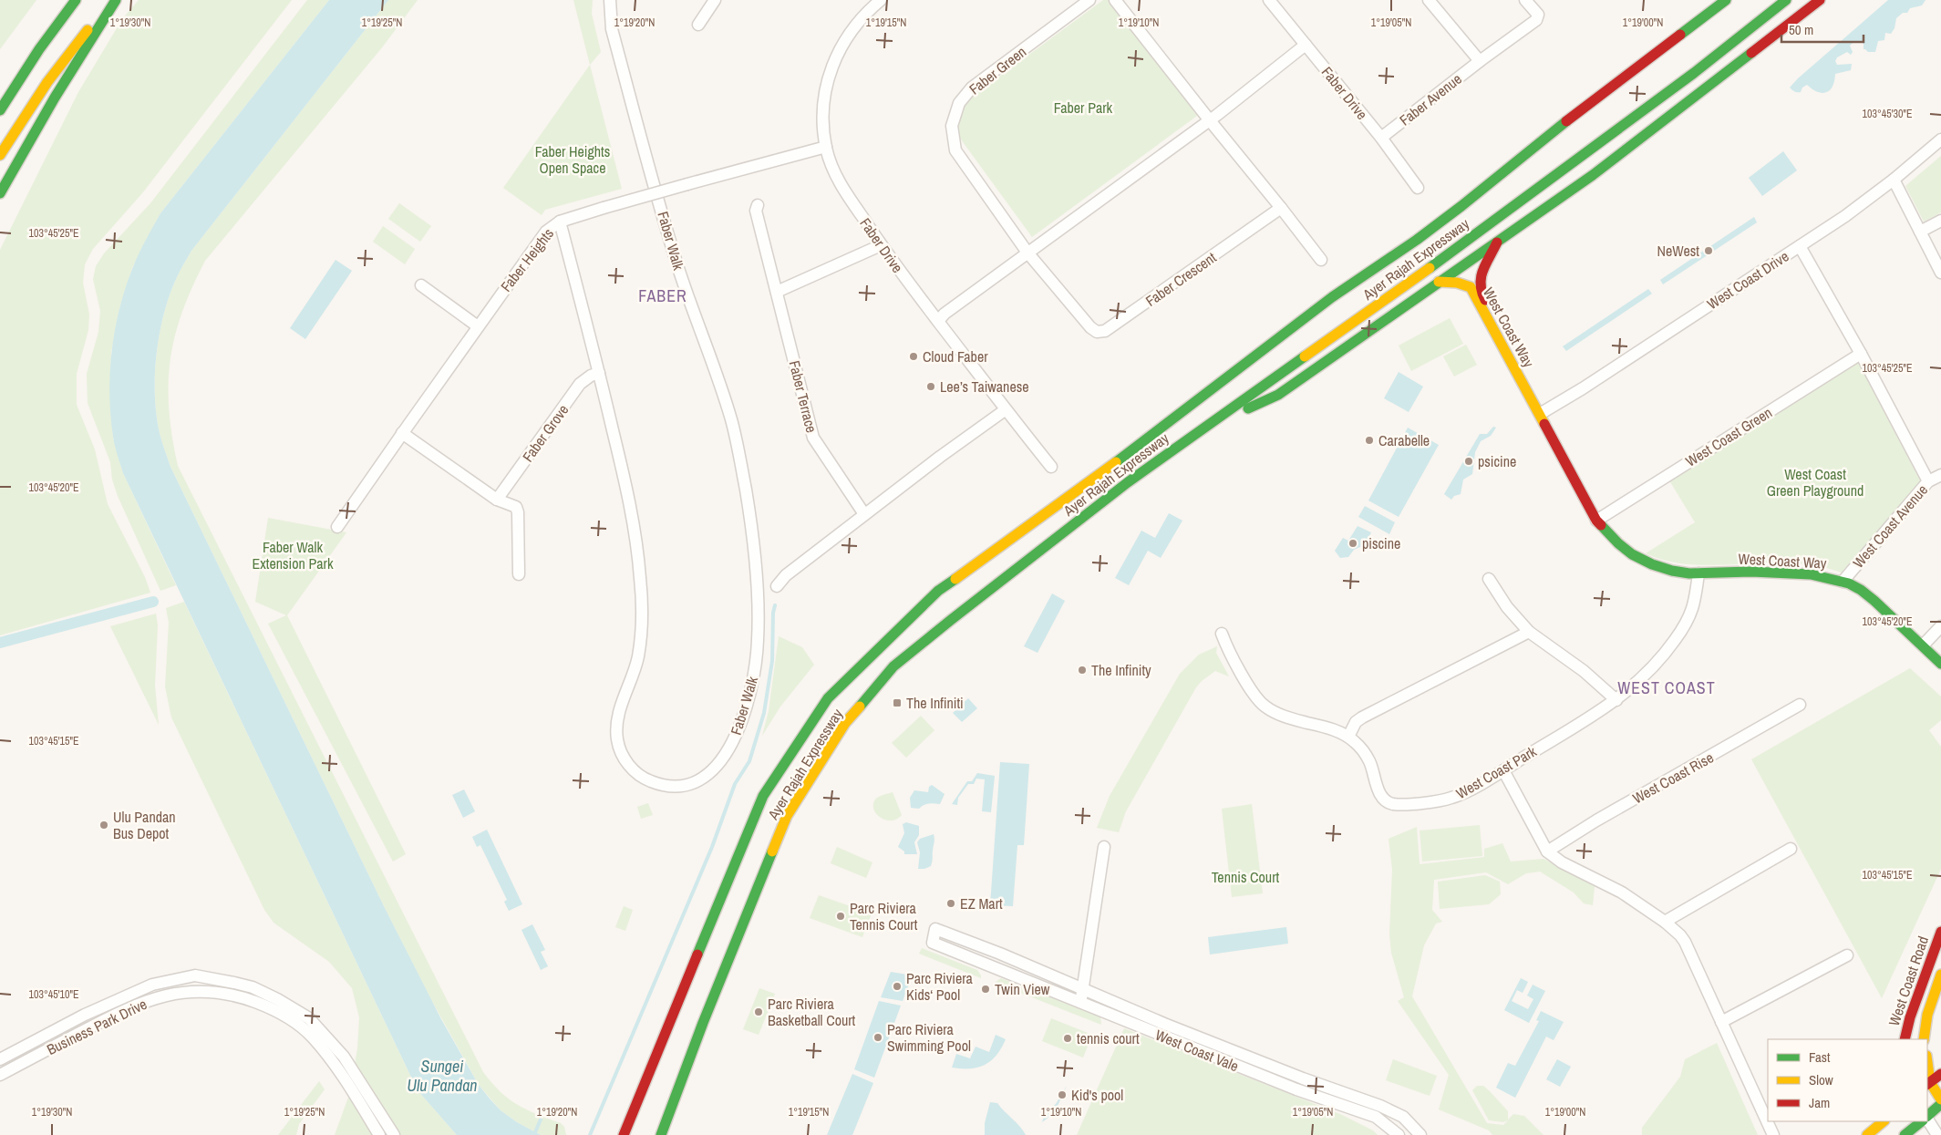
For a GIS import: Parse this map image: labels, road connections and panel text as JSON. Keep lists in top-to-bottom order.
{
  "streets": {
    "main road": ["Ayer Rajah Expressway", "West Coast Way", "West Coast Road"],
    "street": [
      "Faber Green",
      "Faber Drive",
      "Faber Avenue",
      "Faber Walk",
      "Faber Heights",
      "Faber Crescent",
      "West Coast Drive",
      "Faber Terrace",
      "Faber Grove",
      "West Coast Green",
      "West Coast Avenue",
      "West Coast Park",
      "West Coast Rise",
      "Business Park Drive",
      "West Coast Vale"
    ]
  },
  "crossings": [
    ["Faber Green", "Faber Crescent"],
    ["Faber Drive", "Faber Avenue"],
    ["Faber Drive", "Faber Heights"],
    ["Faber Walk", "Faber Heights"],
    ["Faber Walk", "Faber Grove"],
    ["West Coast Drive", "West Coast Way"],
    ["West Coast Way", "West Coast Green"],
    ["West Coast Way", "West Coast Avenue"],
    ["West Coast Way", "West Coast Park"]
  ],
  "districts": ["FABER", "WEST COAST"],
  "water": ["Sungei Ulu Pandan"],
  "parks": [
    "Faber Park",
    "Faber Heights Open Space",
    "West Coast Green Playground",
    "Faber Walk Extension Park",
    "Tennis Court"
  ],
  "places": {
    "other": [
      "NeWest",
      "Cloud Faber",
      "Lee’s Taiwanese",
      "Carabelle",
      "psicine",
      "piscine",
      "The Infinity",
      "Ulu Pandan Bus Depot",
      "EZ Mart",
      "Parc Riviera Tennis Court",
      "Parc Riviera Kids‘ Pool",
      "Twin View",
      "Parc Riviera Basketball Court",
      "Parc Riviera Swimming Pool",
      "tennis court",
      "Kid's pool"
    ],
    "transit": ["The Infiniti"]
  },
  "legend": ["Fast", "Slow", "Jam"],
  "scale_bar": "50 m",
  "coordinates": [
    "1°19'30\"N",
    "1°19'25\"N",
    "1°19'20\"N",
    "1°19'15\"N",
    "1°19'10\"N",
    "1°19'05\"N",
    "1°19'00\"N",
    "103°45'30\"E",
    "103°45'25\"E",
    "103°45'20\"E",
    "103°45'15\"E",
    "103°45'10\"E"
  ]
}
